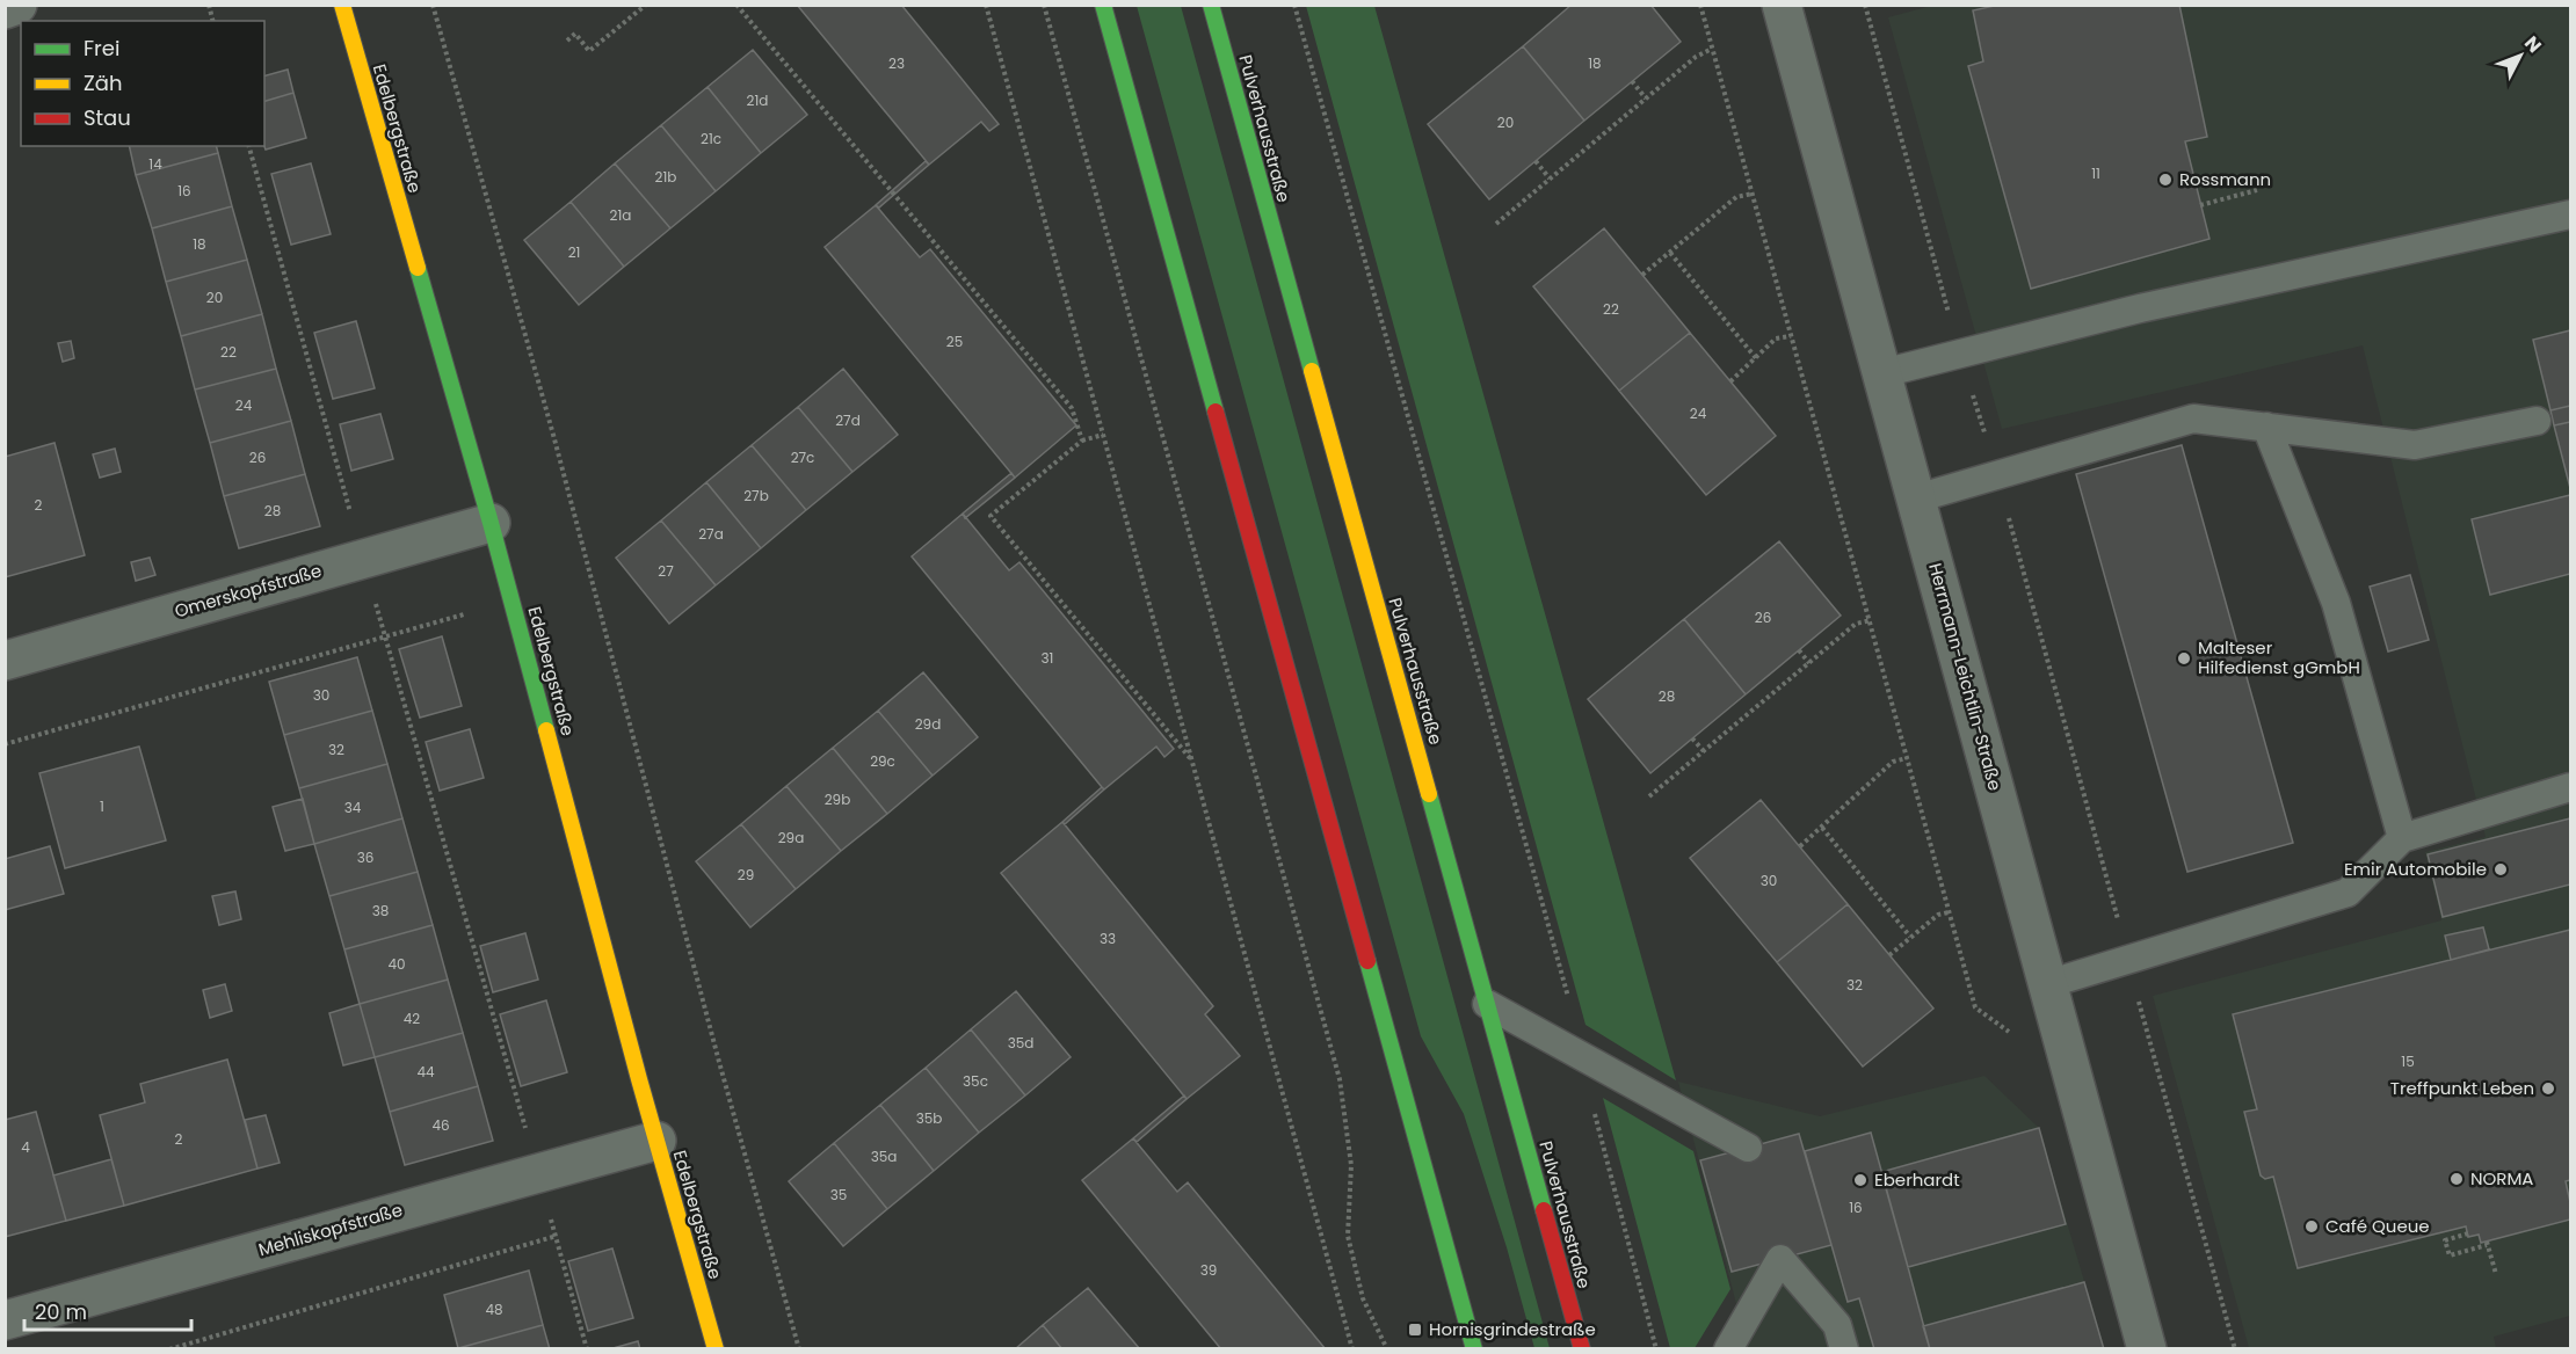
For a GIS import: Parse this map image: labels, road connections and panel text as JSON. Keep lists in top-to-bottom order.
{
  "streets": {
    "main road": ["Edelbergstraße", "Pulverhausstraße"],
    "street": ["Omerskopfstraße", "Herrmann-Leichtlin-Straße", "Mehliskopfstraße"]
  },
  "crossings": [
    ["Edelbergstraße", "Omerskopfstraße"],
    ["Edelbergstraße", "Mehliskopfstraße"]
  ],
  "places": {
    "other": [
      "Rossmann",
      "Malteser Hilfedienst gGmbH",
      "Emir Automobile",
      "Treffpunkt Leben",
      "NORMA",
      "Eberhardt",
      "Café Queue"
    ],
    "transit": ["Hornisgrindestraße"]
  },
  "house_numbers": [
    "23",
    "18",
    "21d",
    "20",
    "21c",
    "14",
    "11",
    "21b",
    "16",
    "21a",
    "18",
    "21",
    "20",
    "22",
    "25",
    "22",
    "24",
    "24",
    "27d",
    "26",
    "27c",
    "27b",
    "2",
    "28",
    "27a",
    "27",
    "26",
    "31",
    "30",
    "28",
    "29d",
    "32",
    "29c",
    "29b",
    "1",
    "34",
    "29a",
    "36",
    "29",
    "30",
    "38",
    "33",
    "40",
    "32",
    "42",
    "35d",
    "15",
    "44",
    "35c",
    "35b",
    "46",
    "2",
    "4",
    "35a",
    "35",
    "16",
    "39",
    "48"
  ],
  "legend": ["Frei", "Zäh", "Stau"],
  "scale_bar": "20 m",
  "north": "top right"
}
